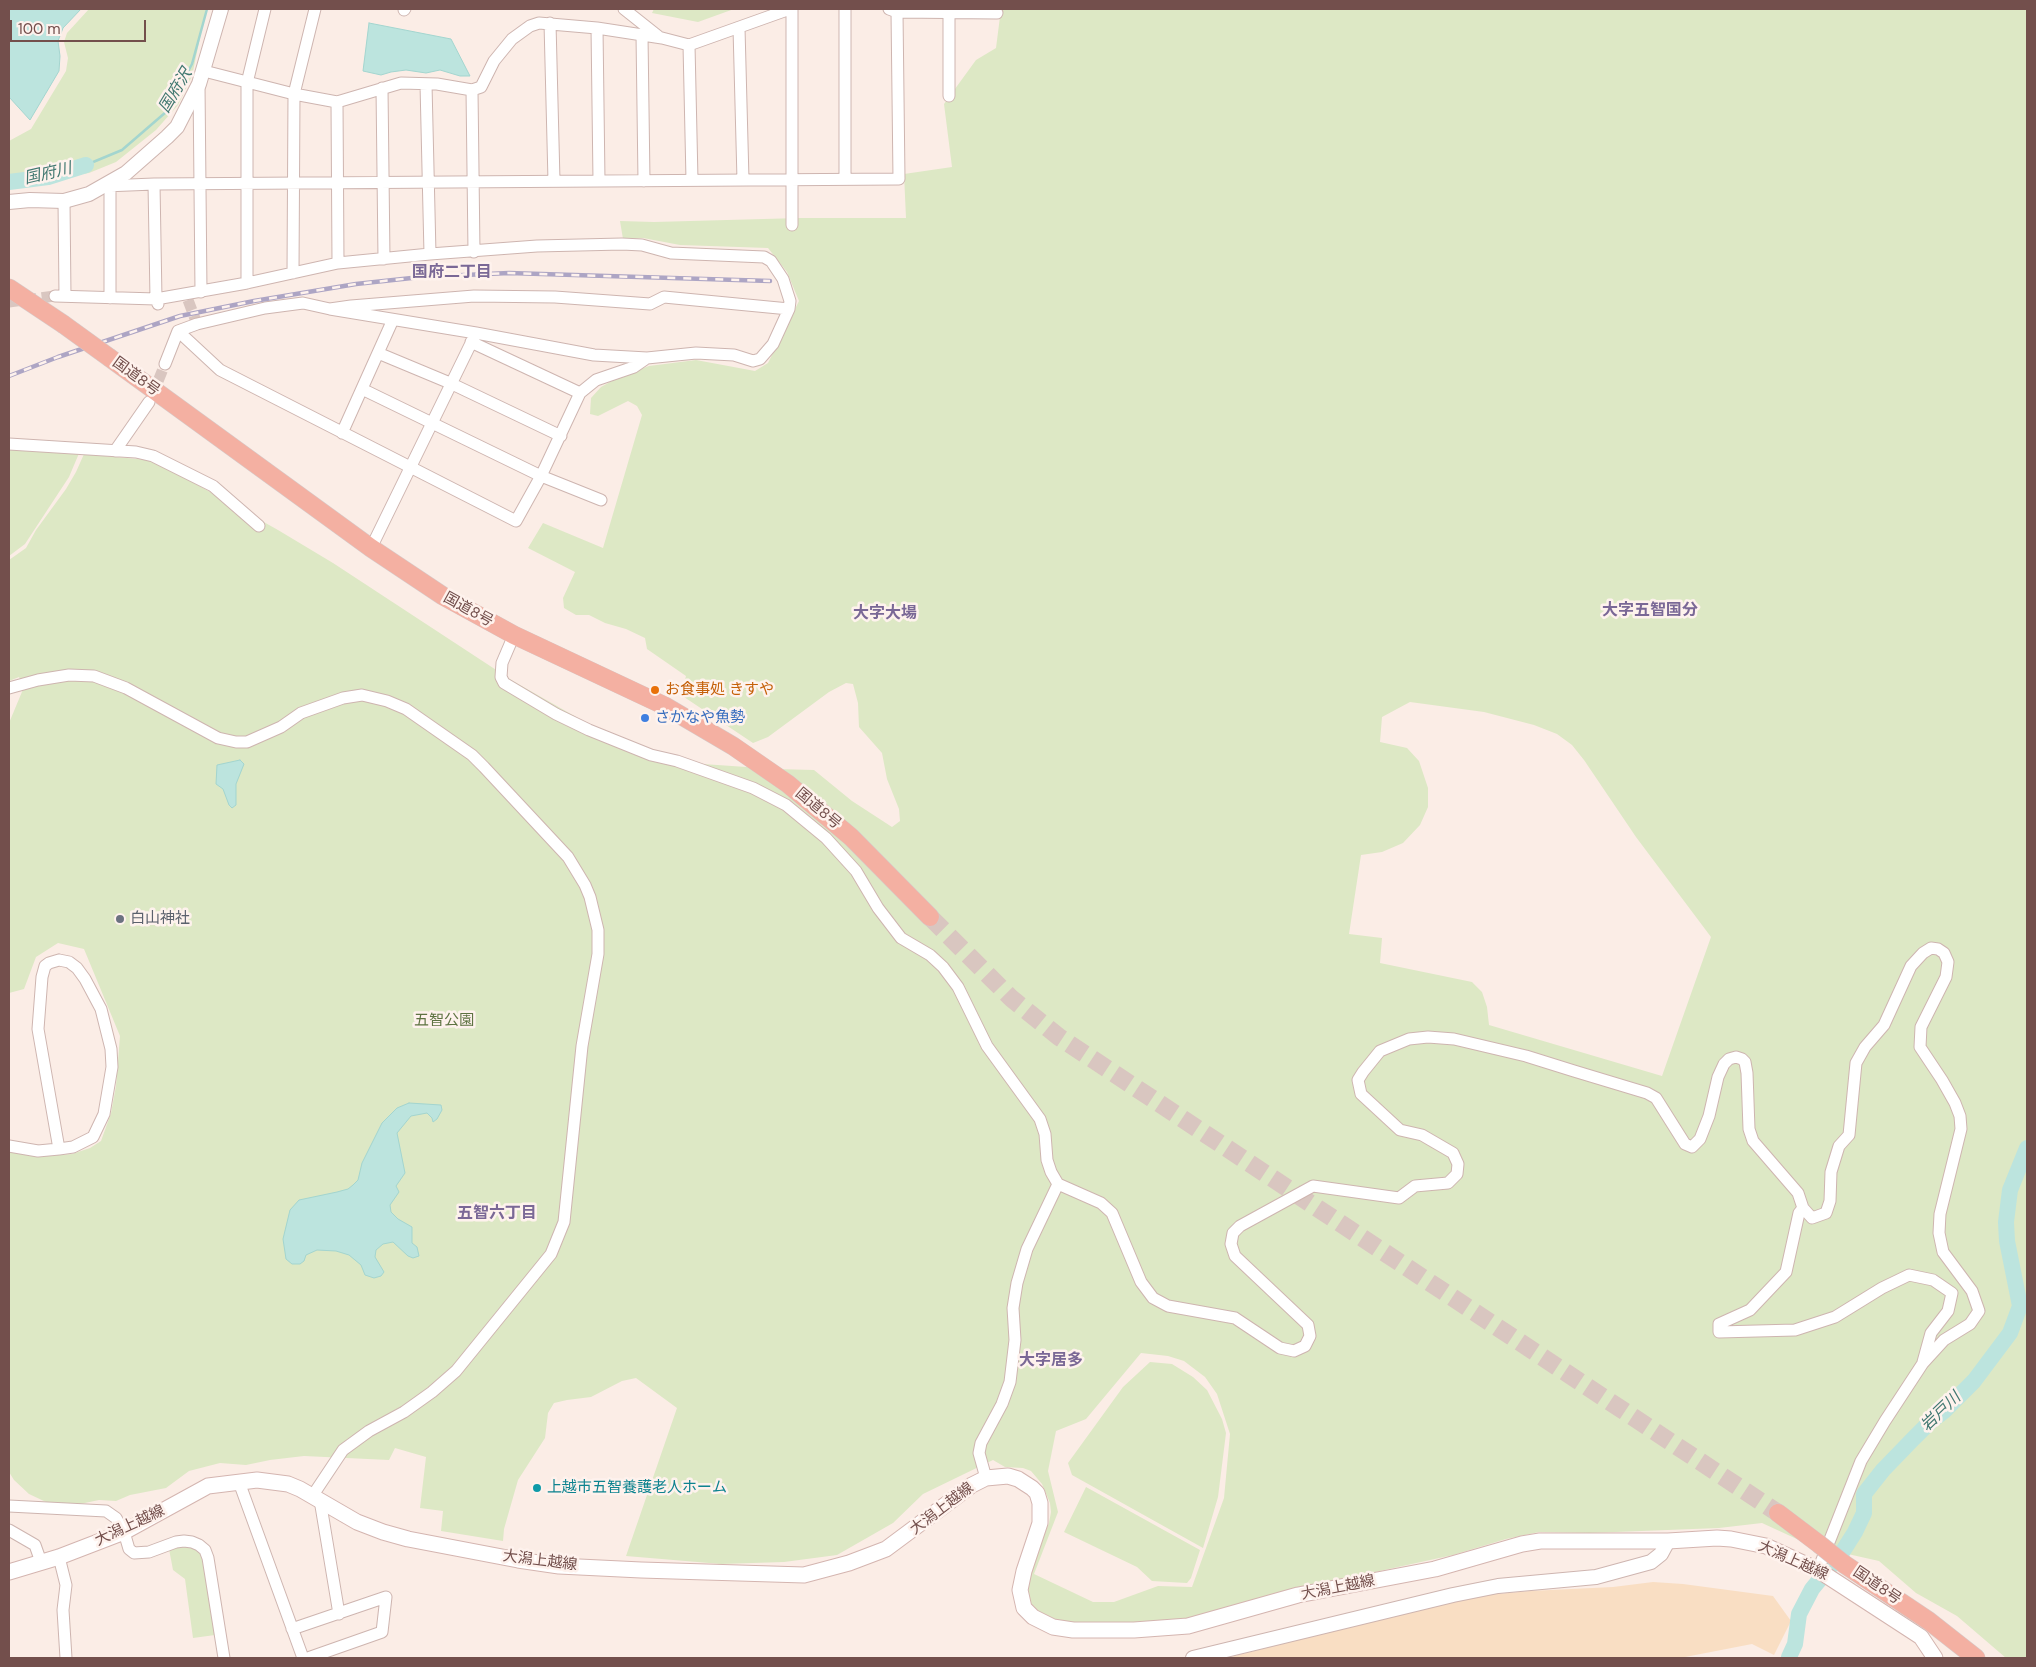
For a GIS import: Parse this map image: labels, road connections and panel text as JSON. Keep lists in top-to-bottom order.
{
  "streets": {
    "highway": ["国道8号"],
    "main road": ["大潟上越線"]
  },
  "districts": [
    "国府二丁目",
    "大字五智国分",
    "大字大場",
    "五智六丁目",
    "大字居多"
  ],
  "water": ["国府沢", "国府川", "岩戸川"],
  "parks": ["五智公園"],
  "places": [
    "お食事処 きすや",
    "さかなや魚勢",
    "白山神社",
    "上越市五智養護老人ホーム"
  ],
  "scale_bar": "100 m"
}
